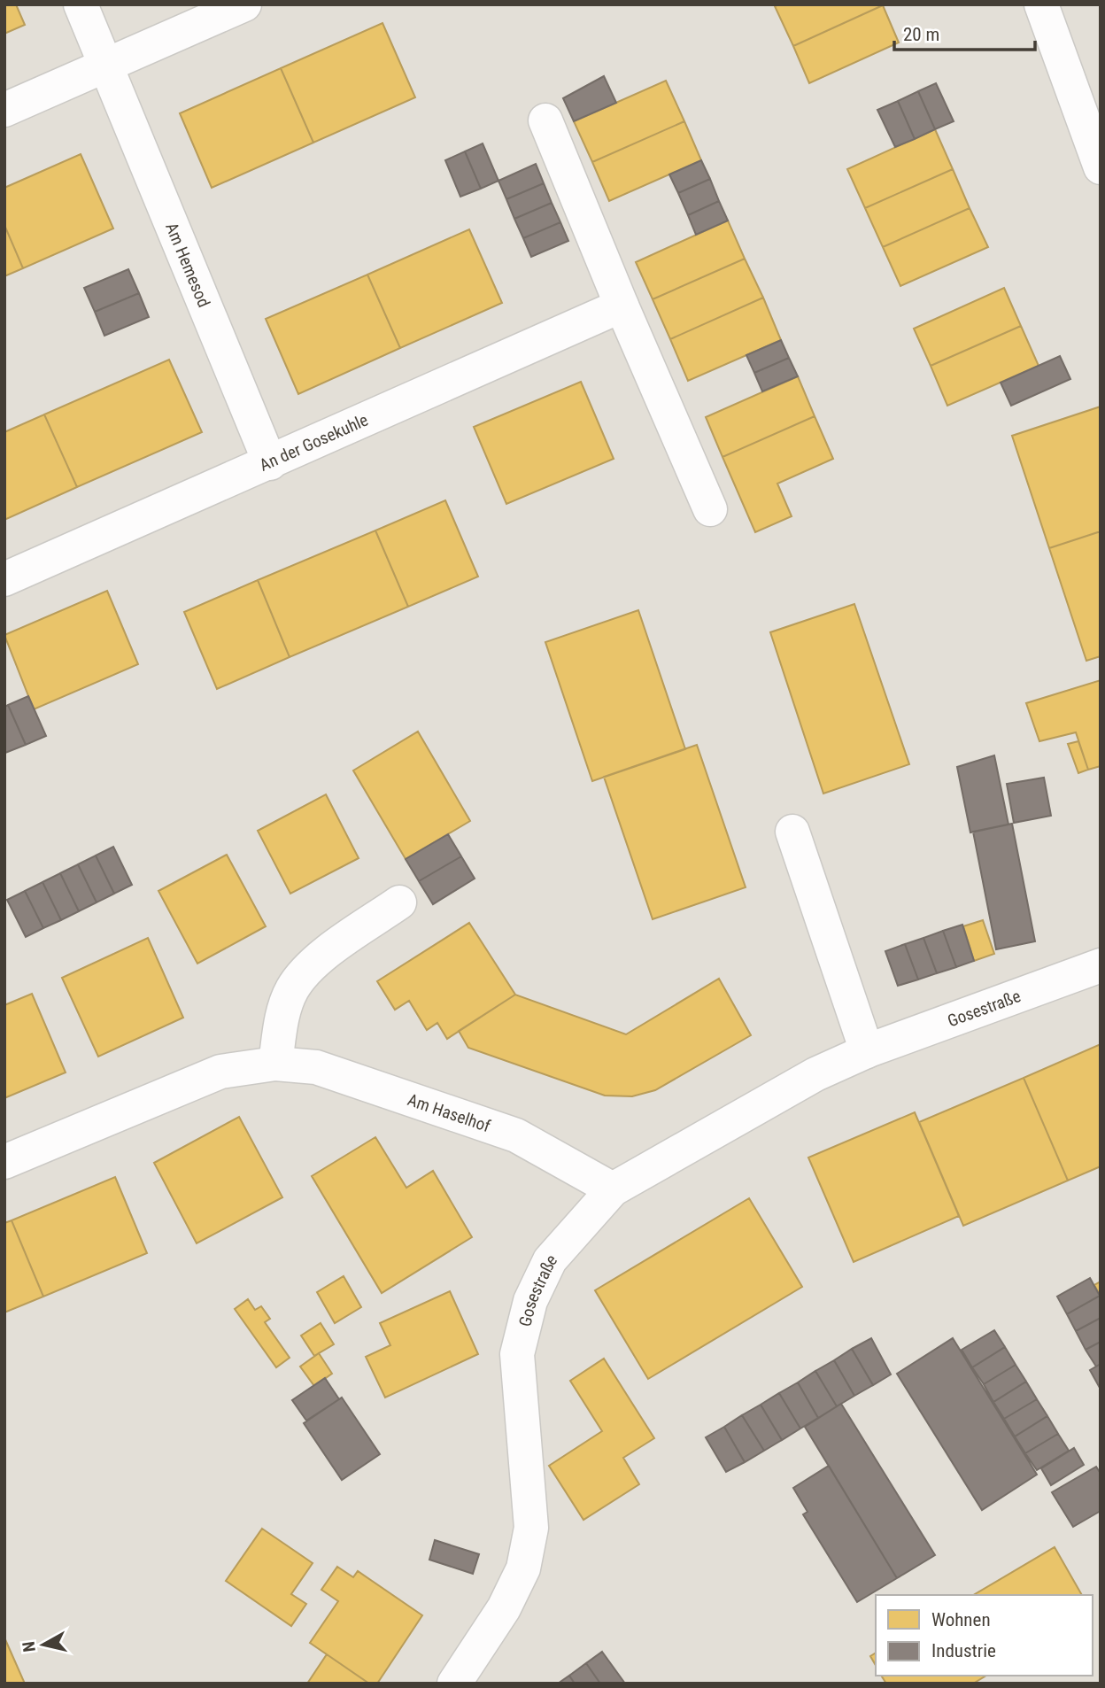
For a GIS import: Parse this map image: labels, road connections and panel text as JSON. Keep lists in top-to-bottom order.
{
  "streets": {
    "street": [
      "Am Hemesod",
      "An der Gosekuhle",
      "Gosestraße",
      "Am Haselhof"
    ]
  },
  "crossings": [
    ["Am Hemesod", "An der Gosekuhle"],
    ["Gosestraße", "Am Haselhof"]
  ],
  "legend": ["Wohnen", "Industrie"],
  "scale_bar": "20 m",
  "north": "left"
}
